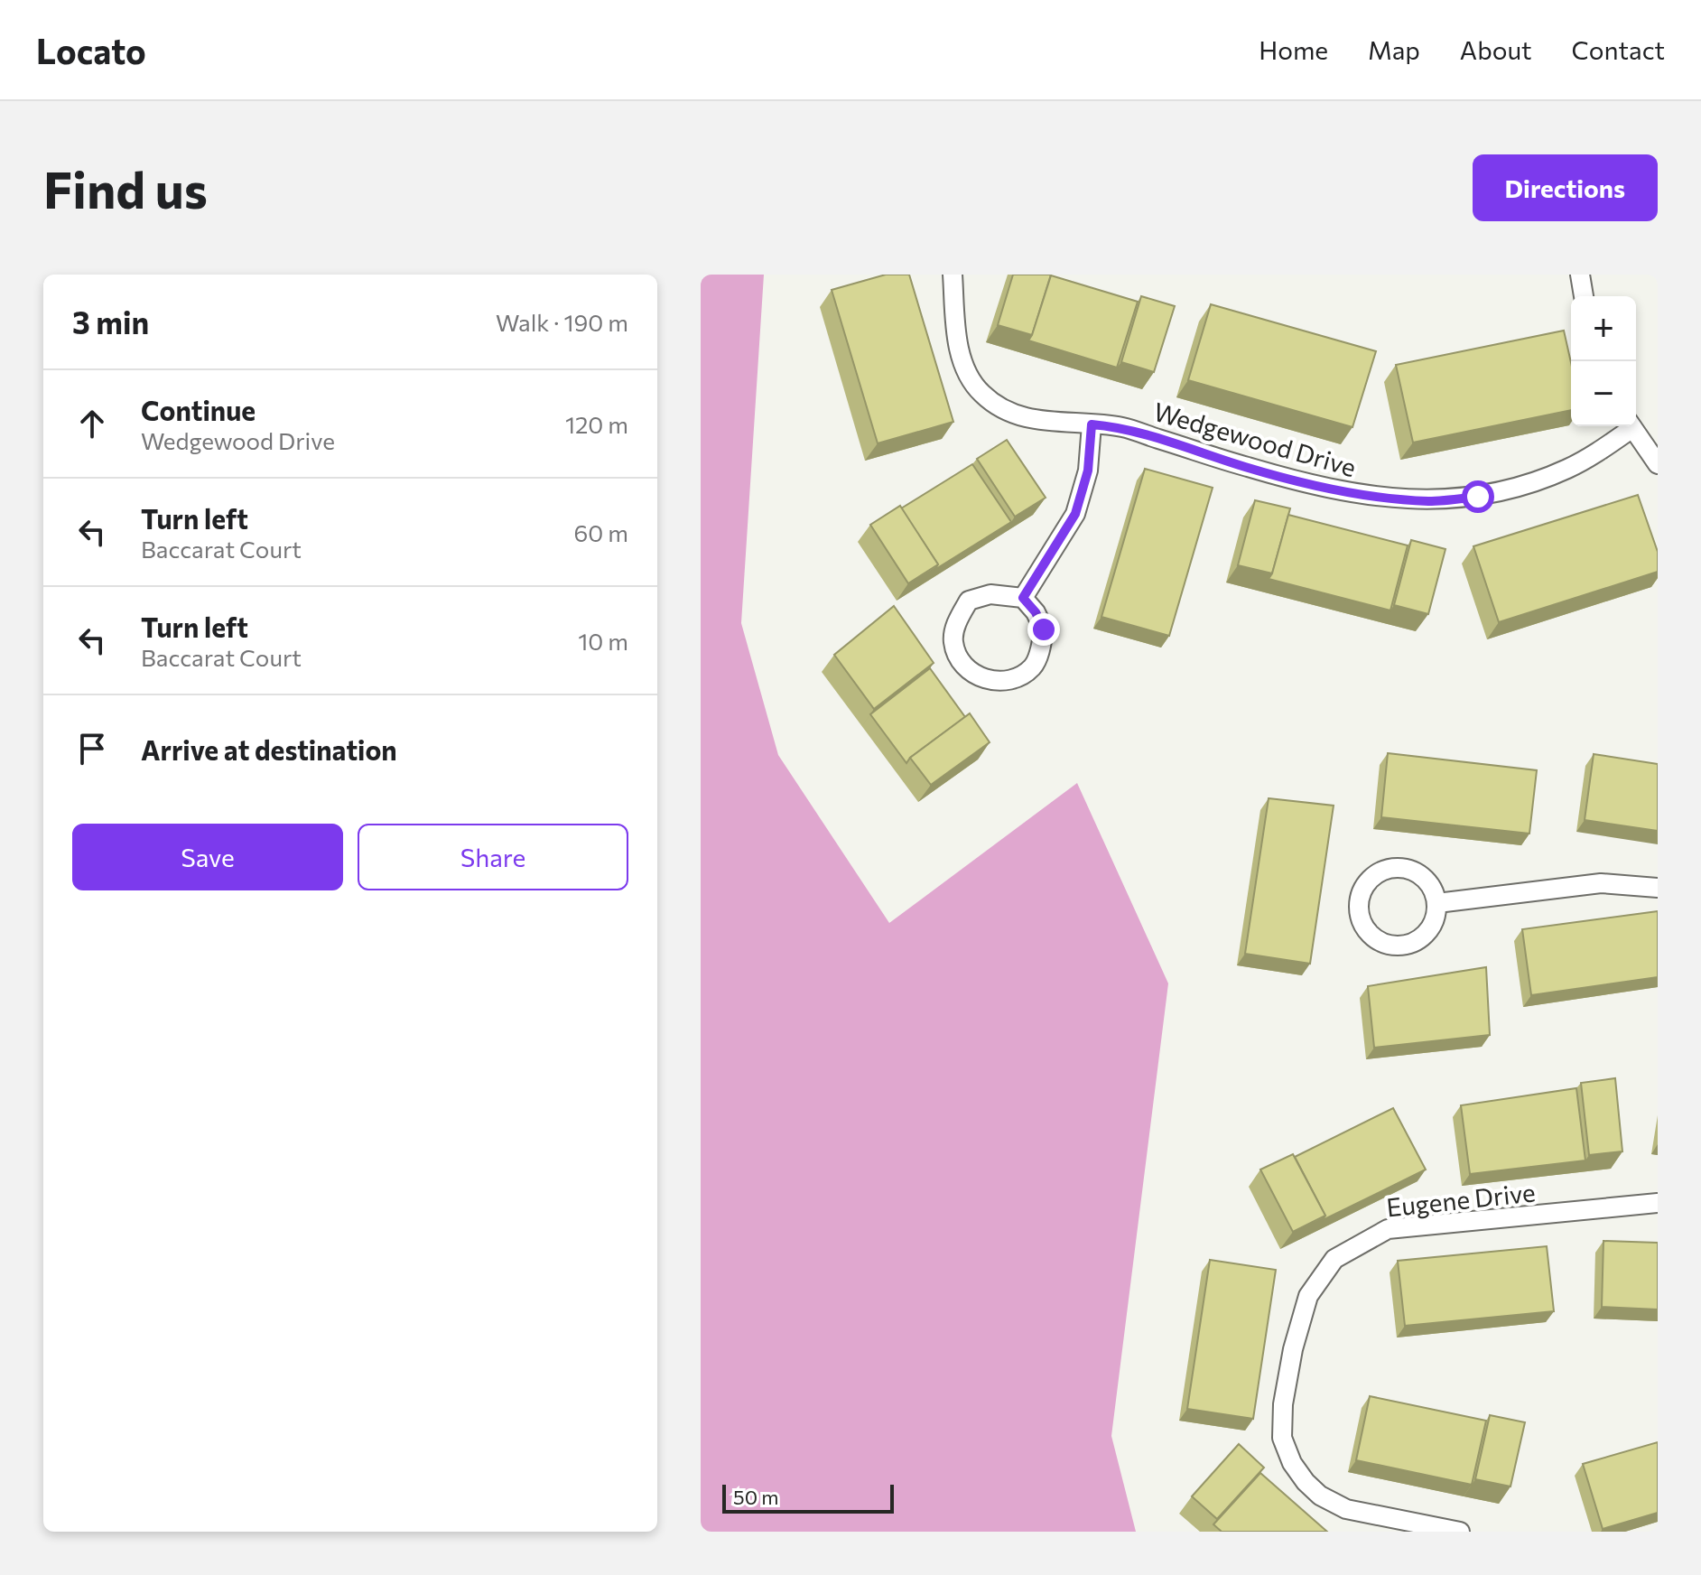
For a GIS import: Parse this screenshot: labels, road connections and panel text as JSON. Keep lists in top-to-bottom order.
{
  "streets": {
    "street": ["Wedgewood Drive", "Eugene Drive"]
  },
  "scale_bar": "50 m",
  "page": {
    "header": "Locato",
    "nav": [
      "Home",
      "Map",
      "About",
      "Contact"
    ],
    "buttons": [
      "Directions",
      ["Save", "Share"]
    ],
    "title": "Find us",
    "heading": ["3 min", "Walk · 190 m"],
    "map_buttons": ["+", "−"],
    "list": [
      ["Continue", "Wedgewood Drive", "120 m"],
      ["Turn left", "Baccarat Court", "60 m"],
      ["Turn left", "Baccarat Court", "10 m"],
      "Arrive at destination"
    ],
    "scale": "50 m"
  }
}
